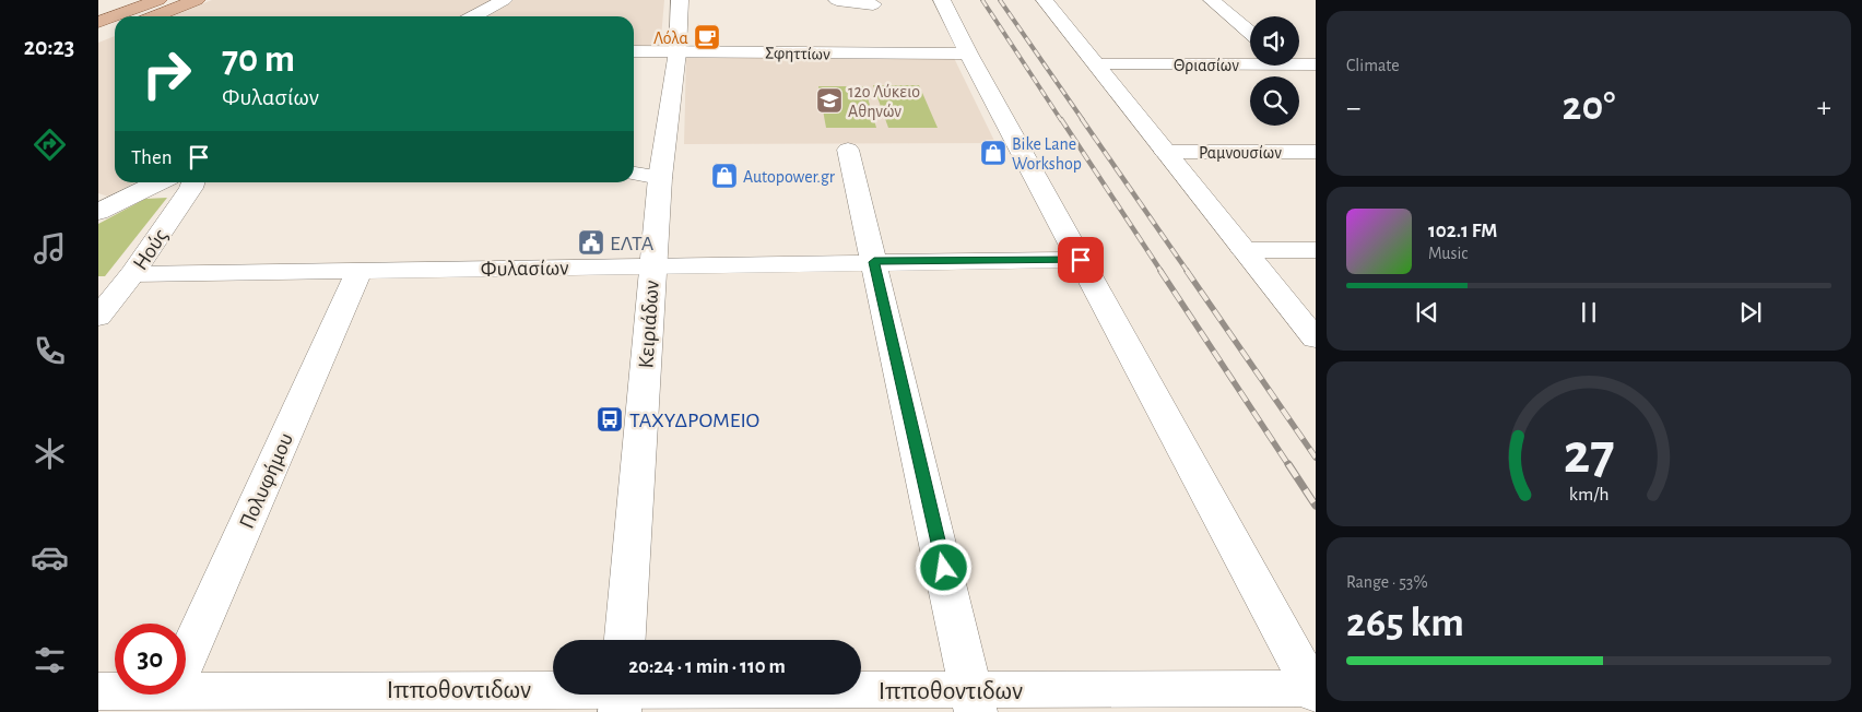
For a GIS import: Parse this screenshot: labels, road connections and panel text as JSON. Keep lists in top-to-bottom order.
{
  "streets": {
    "street": [
      "Σφηττίων",
      "Θριασίων",
      "Ραμνουσίων",
      "Ηούς",
      "Φυλασίων",
      "Κειριάδων",
      "Πολυφήμου",
      "Ιπποθοντιδων"
    ]
  },
  "crossings": [
    ["Σφηττίων", "Κειριάδων"],
    ["Ηούς", "Φυλασίων"],
    ["Φυλασίων", "Κειριάδων"],
    ["Φυλασίων", "Πολυφήμου"]
  ],
  "places": {
    "cafe": ["Λόλα"],
    "school or university": ["12ο Λύκειο Αθηνών"],
    "shop": ["Bike Lane Workshop", "Autopower.gr"],
    "public building": ["ΕΛΤΑ"],
    "bus stop": ["ΤΑΧΥΔΡΟΜΕΙΟ"]
  },
  "page": {
    "tabs": "20:23",
    "tile": [
      "Climate",
      ["Range · 53%", "265 km"]
    ],
    "turn": ["70 m", "Φυλασίων"],
    "heat": ["−", "20°", "+"],
    "then": "Then",
    "song": ["102.1 FM", "Music"],
    "limit": "30",
    "trip": "20:24 · 1 min · 110 m",
    "gauge": ["27", "km/h"]
  }
}
